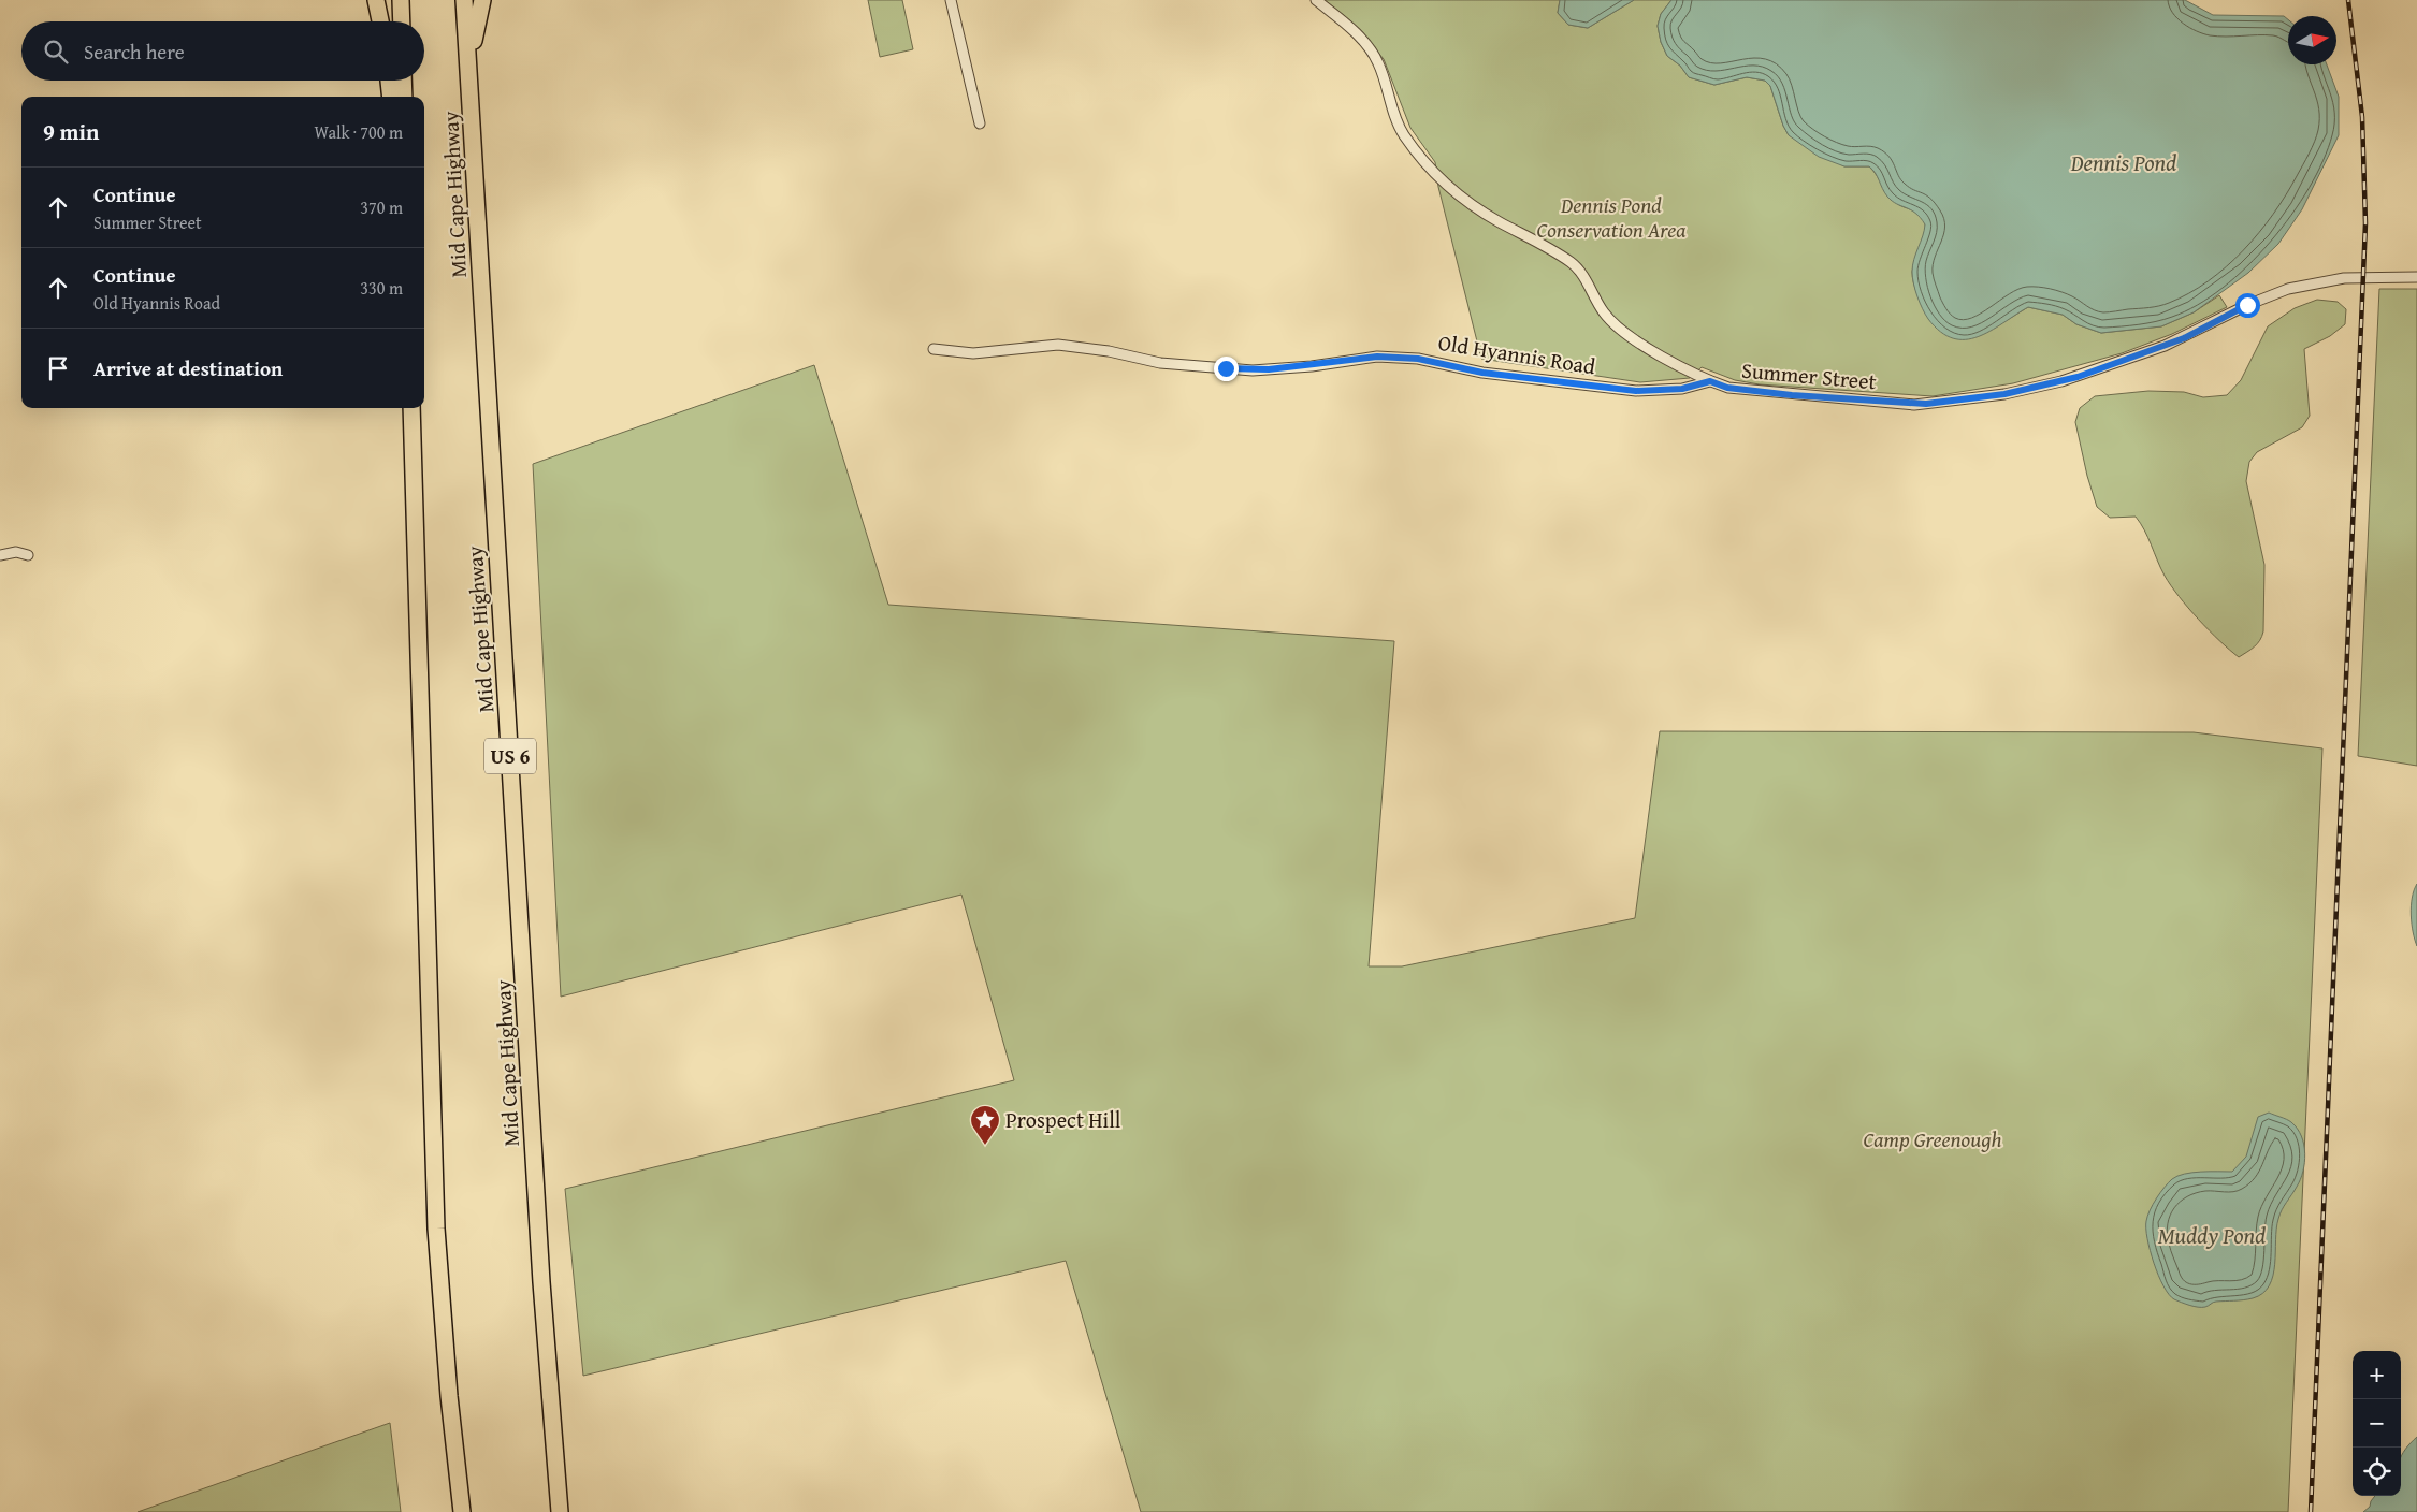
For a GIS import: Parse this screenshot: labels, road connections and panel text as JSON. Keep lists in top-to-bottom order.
{
  "streets": {
    "highway": ["Mid Cape Highway", "US 6"],
    "street": ["Old Hyannis Road", "Summer Street"]
  },
  "crossings": [
    ["Old Hyannis Road", "Summer Street"]
  ],
  "water": ["Dennis Pond", "Muddy Pond"],
  "parks": ["Dennis Pond Conservation Area", "Camp Greenough"],
  "places": {
    "place": ["Prospect Hill"]
  },
  "north": "right",
  "page": {
    "search": "Search here",
    "heading": ["9 min", "Walk · 700 m"],
    "list": [
      ["Continue", "Summer Street", "370 m"],
      ["Continue", "Old Hyannis Road", "330 m"],
      "Arrive at destination"
    ],
    "map_buttons": ["+", "−"]
  }
}
